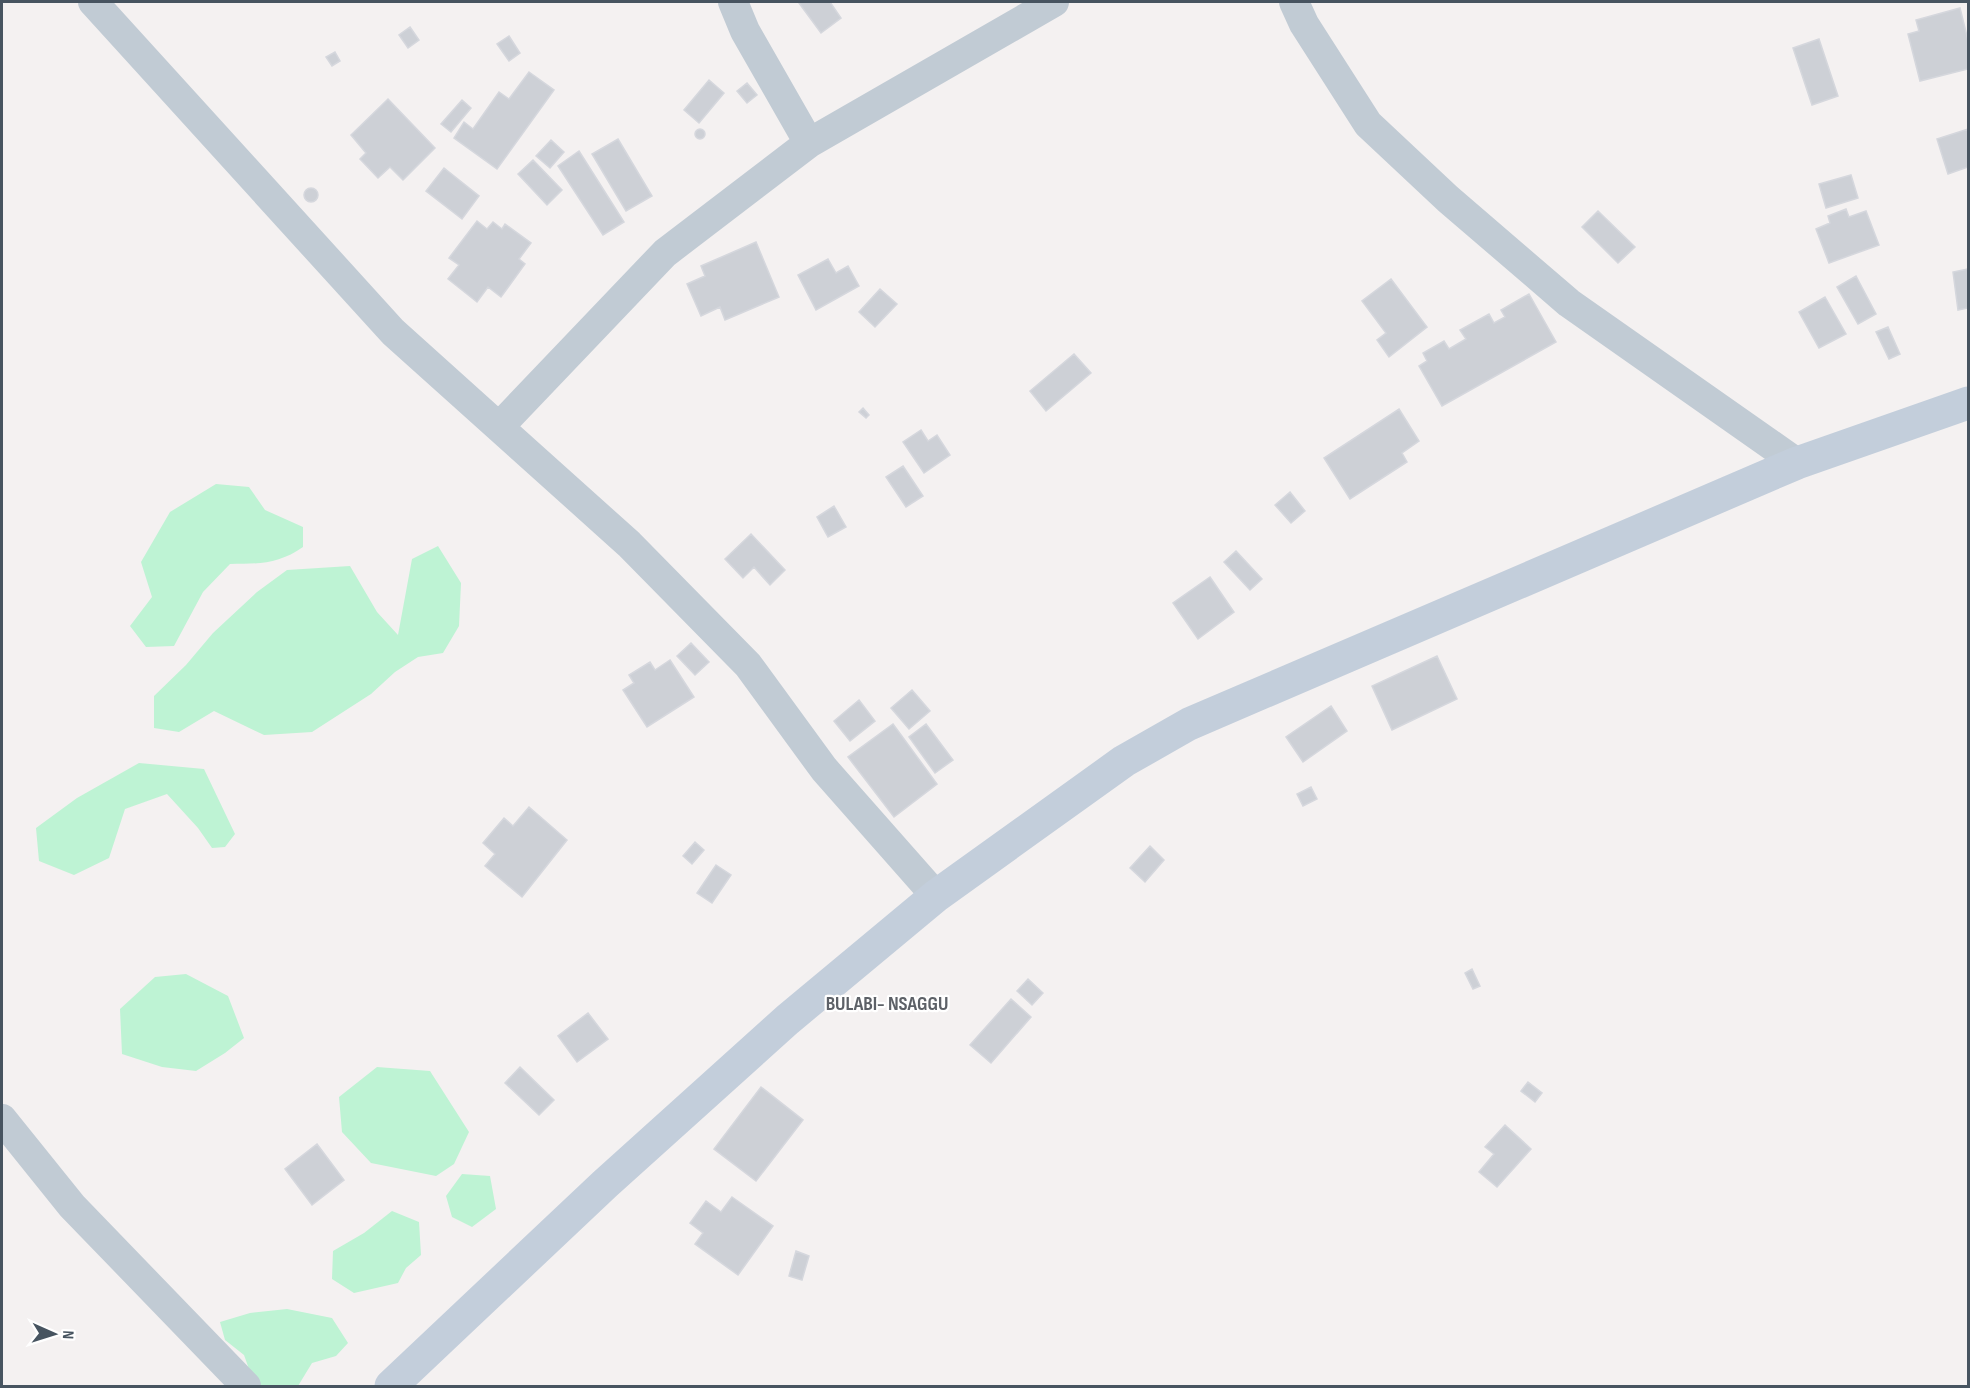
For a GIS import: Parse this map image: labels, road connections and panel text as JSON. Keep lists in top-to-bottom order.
{
  "districts": ["BULABI- NSAGGU"],
  "north": "right"
}
